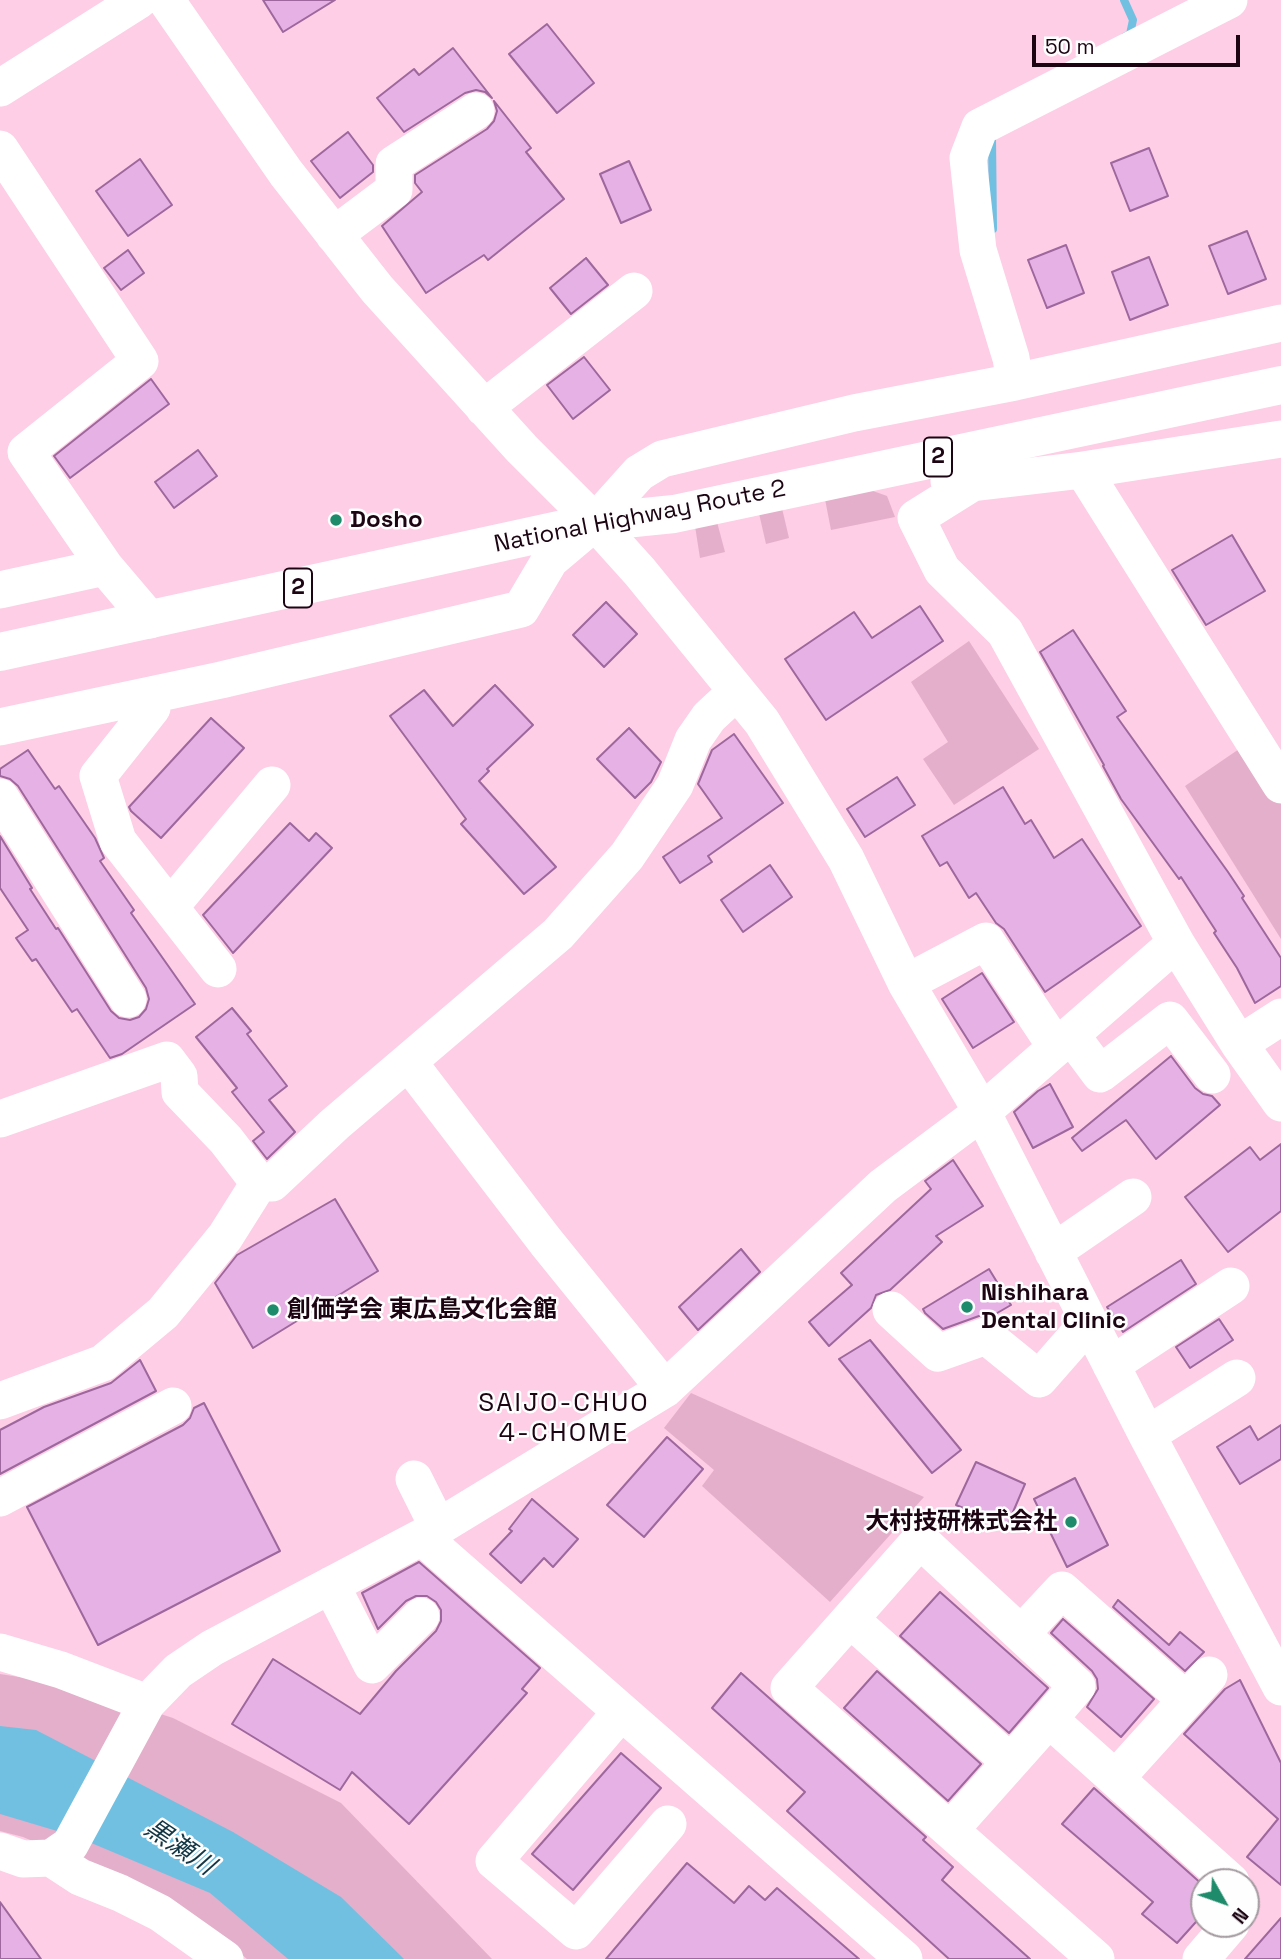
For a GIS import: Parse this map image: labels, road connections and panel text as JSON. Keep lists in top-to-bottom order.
{
  "streets": {
    "highway": ["2", "National Highway Route 2"]
  },
  "districts": ["SAIJO-CHUO 4-CHOME"],
  "water": ["黒瀬川"],
  "places": [
    "Dosho",
    "Nishihara Dental Clinic",
    "創価学会 東広島文化会館",
    "大村技研株式会社"
  ],
  "scale_bar": "50 m",
  "north": "bottom right"
}
